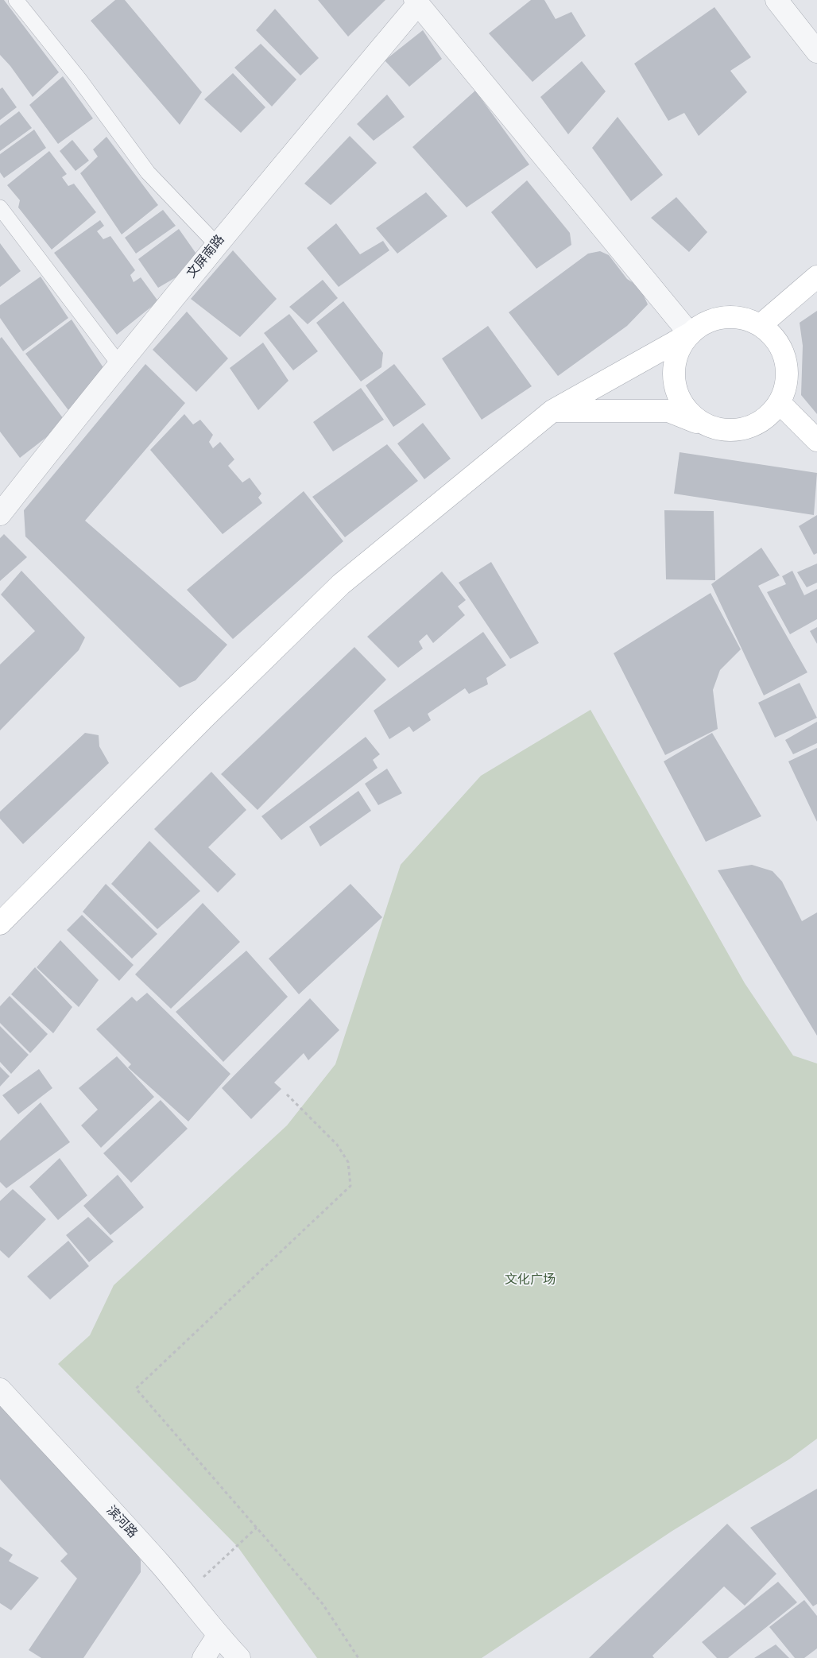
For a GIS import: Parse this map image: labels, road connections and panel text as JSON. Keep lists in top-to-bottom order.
{
  "streets": {
    "street": ["文屏南路", "滨河路"]
  },
  "parks": ["文化广场"]
}
